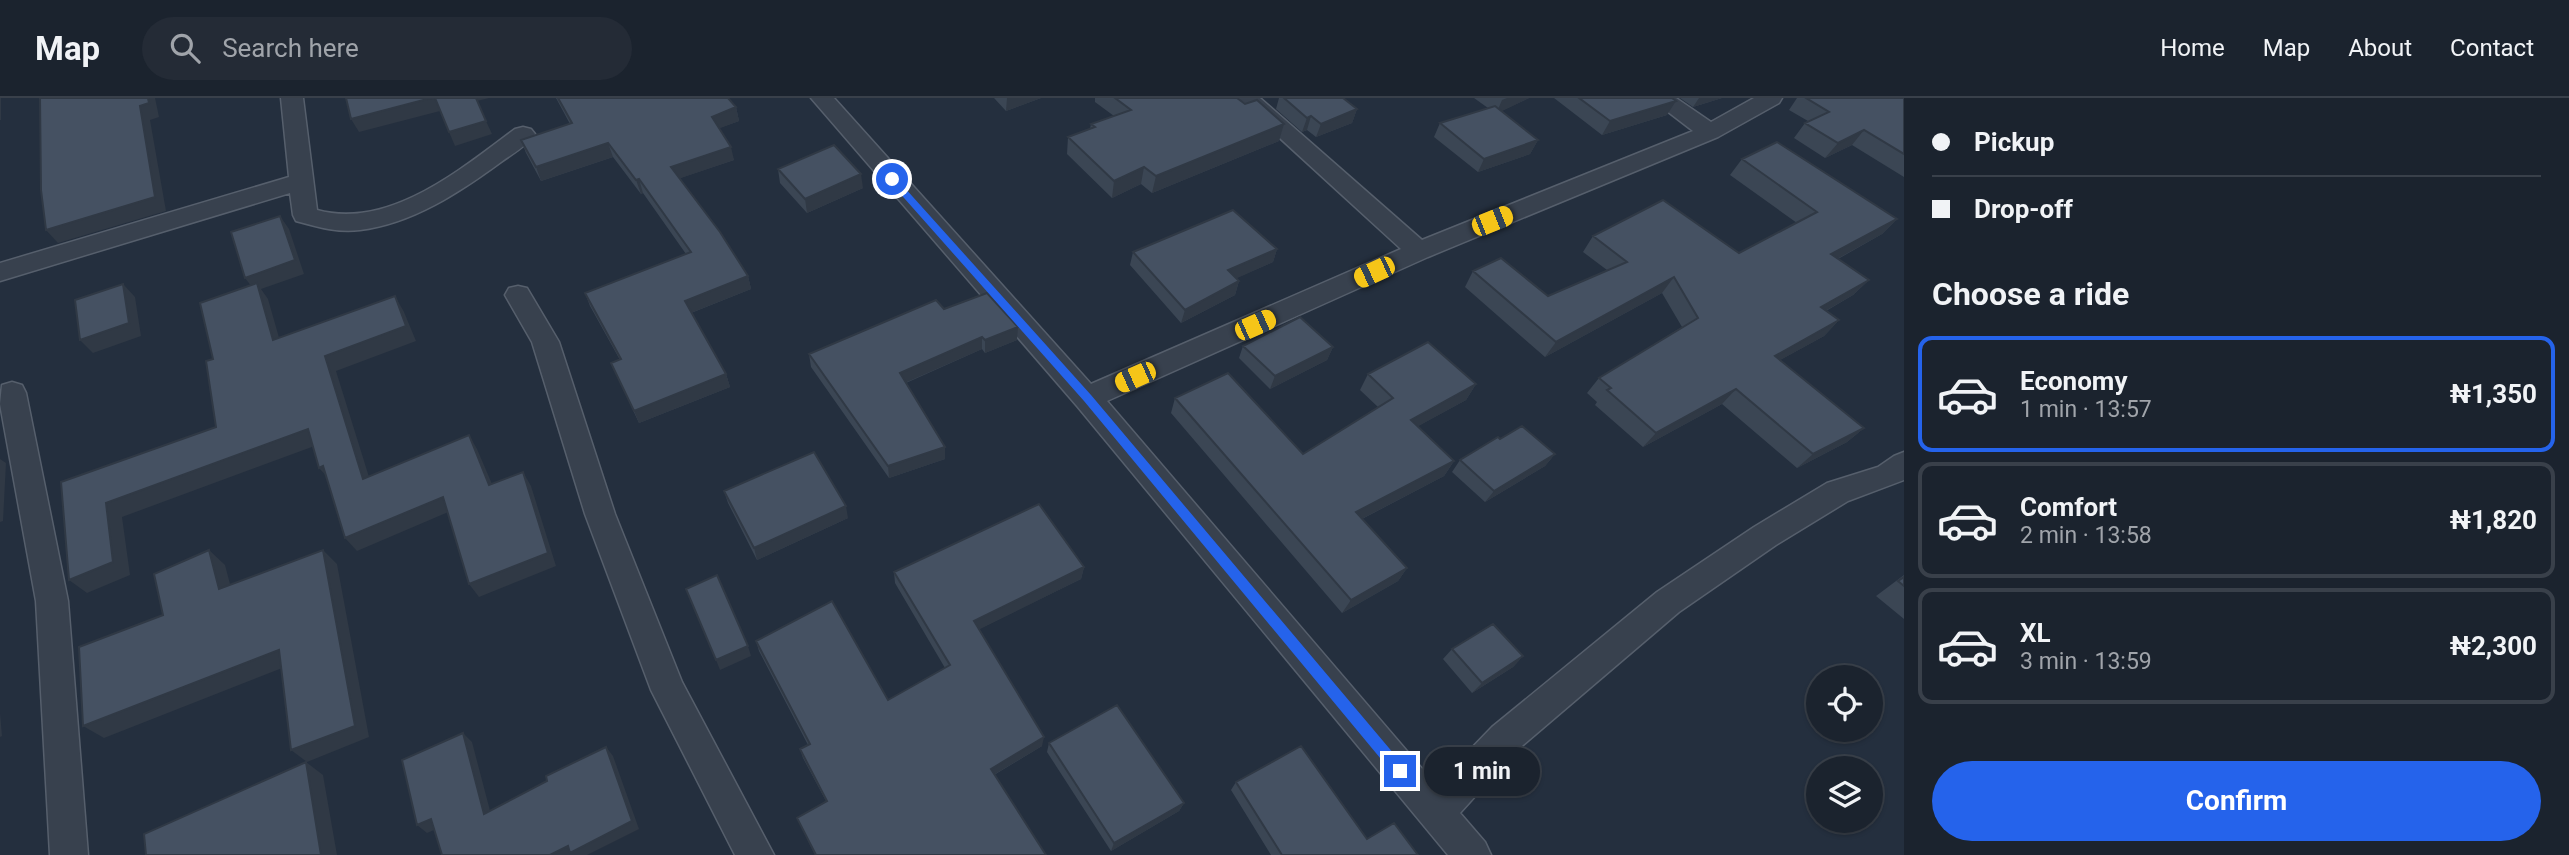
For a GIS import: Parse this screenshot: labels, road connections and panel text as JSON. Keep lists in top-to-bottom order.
{
  "page": {
    "header": "Map",
    "search": "Search here",
    "nav": [
      "Home",
      "Map",
      "About",
      "Contact"
    ],
    "banner": ["Pickup", "Drop-off"],
    "heading": "Choose a ride",
    "list": [
      {
        "name": "Economy",
        "note": "1 min · 13:57",
        "value": "₦1,350"
      },
      {
        "name": "Comfort",
        "note": "2 min · 13:58",
        "value": "₦1,820"
      },
      {
        "name": "XL",
        "note": "3 min · 13:59",
        "value": "₦2,300"
      }
    ],
    "bubble": "1 min",
    "buttons": "Confirm"
  }
}
